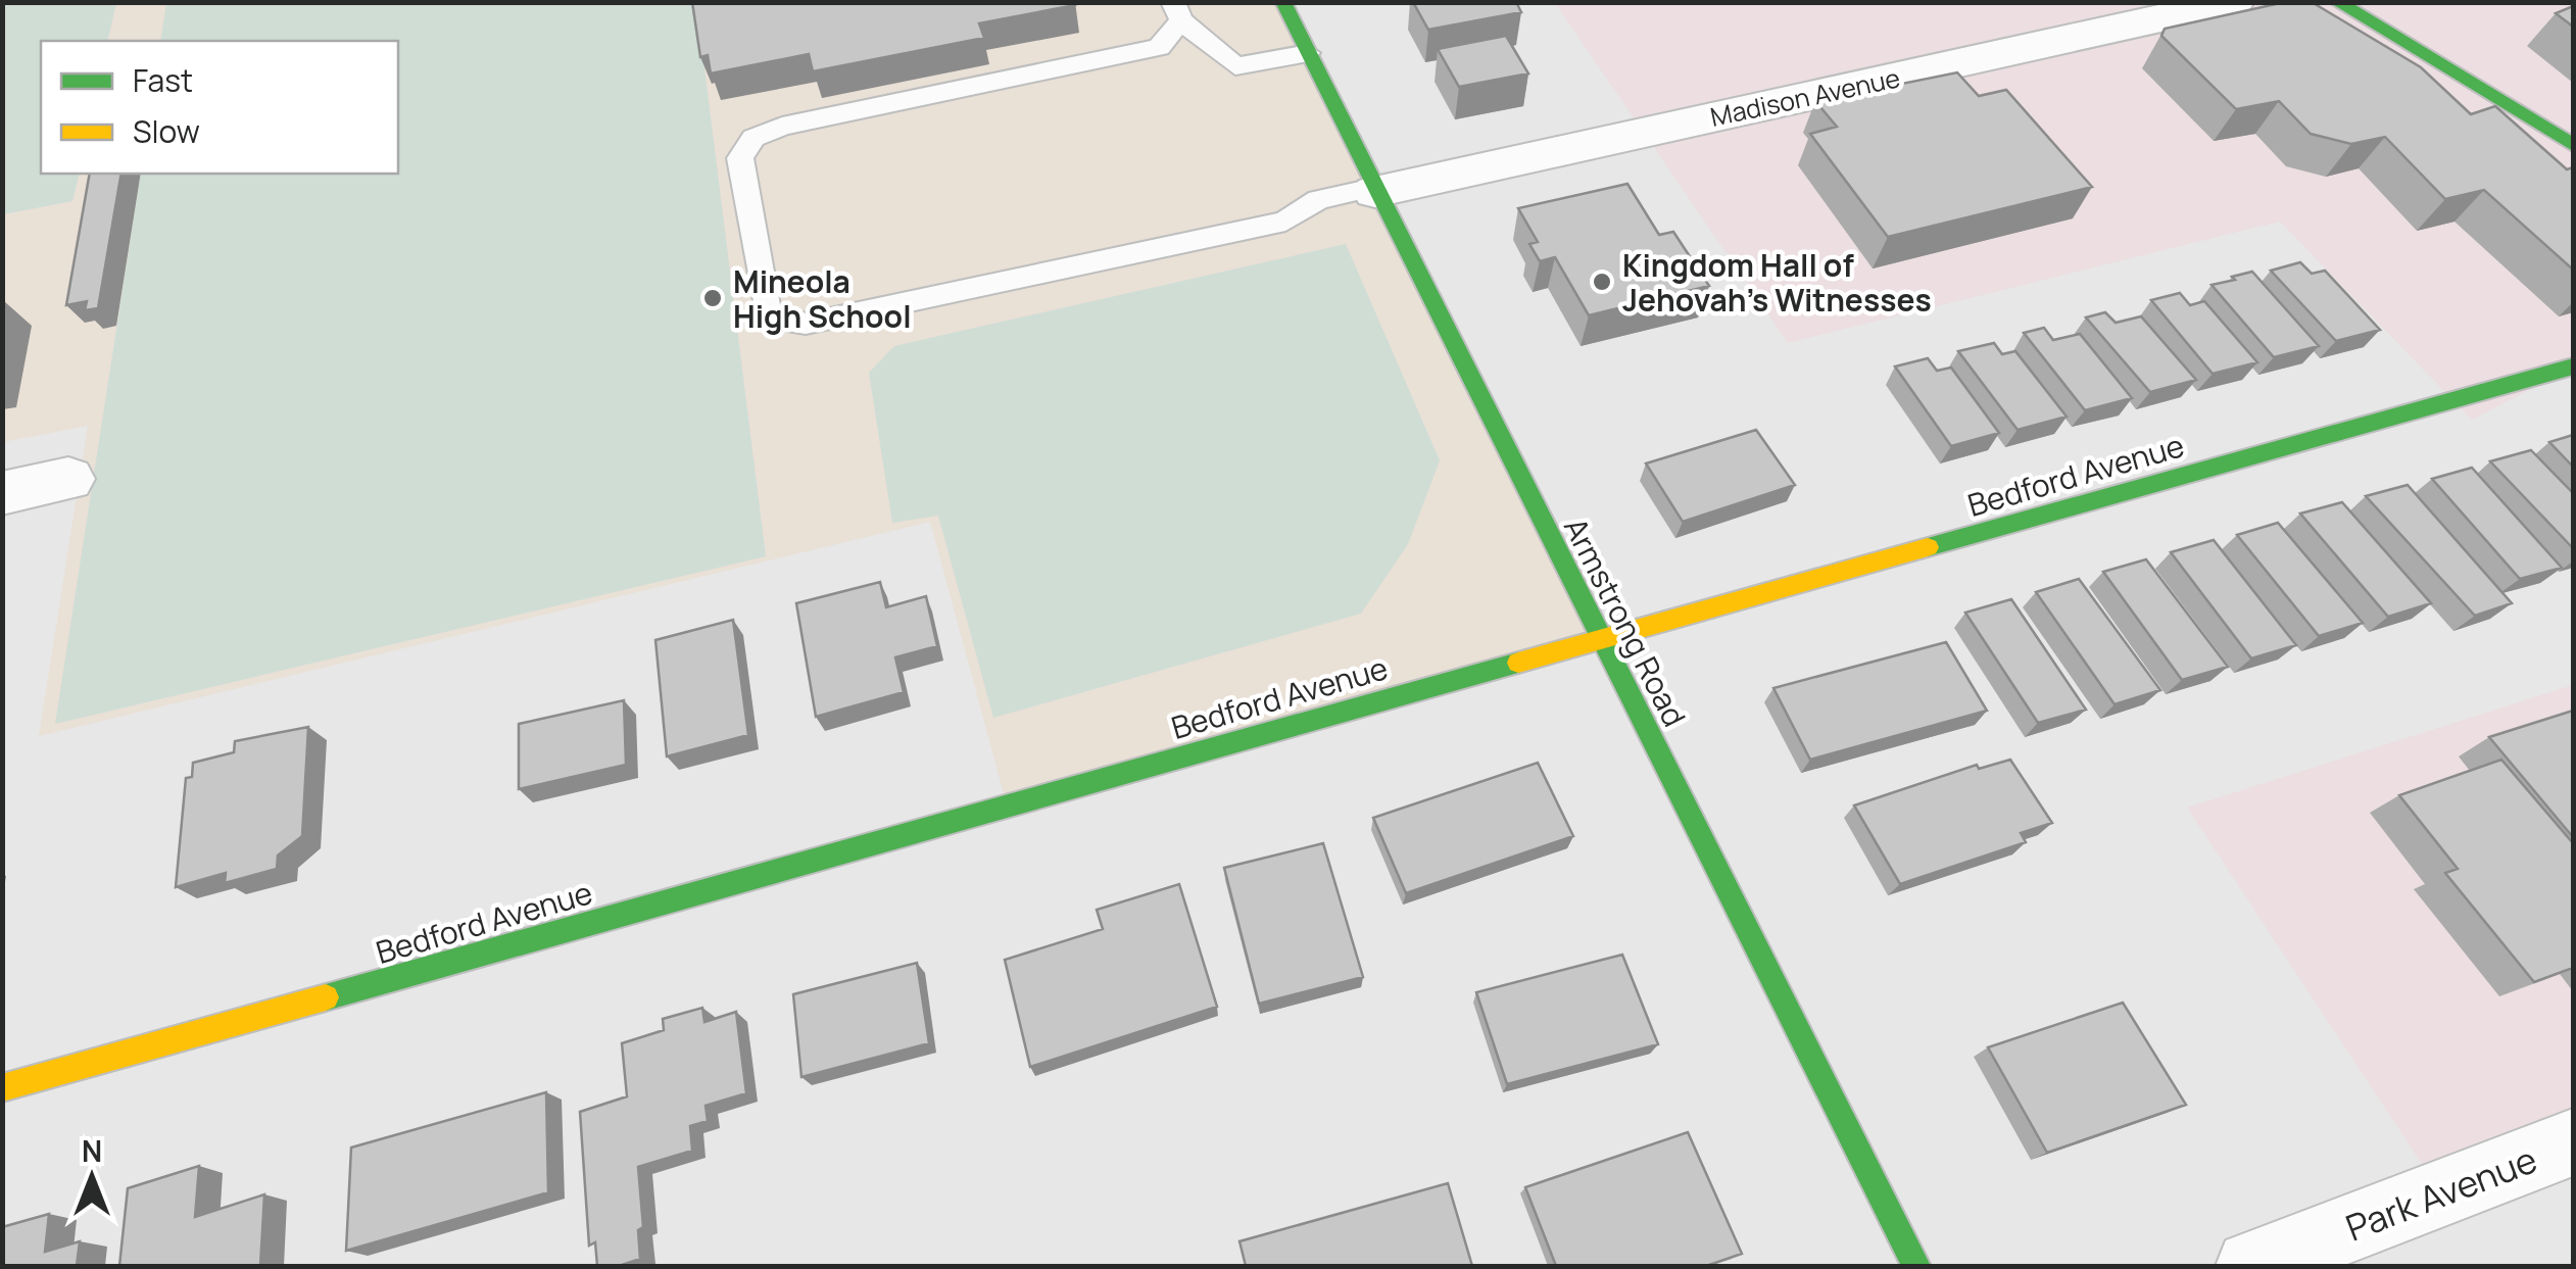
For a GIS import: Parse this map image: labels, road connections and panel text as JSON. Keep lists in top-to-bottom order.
{
  "streets": {
    "street": [
      "Madison Avenue",
      "Bedford Avenue",
      "Armstrong Road",
      "Park Avenue"
    ]
  },
  "crossings": [
    ["Madison Avenue", "Armstrong Road"],
    ["Bedford Avenue", "Armstrong Road"]
  ],
  "places": ["Kingdom Hall of Jehovah’s Witnesses", "Mineola High School"],
  "legend": ["Fast", "Slow"],
  "north": "top"
}
